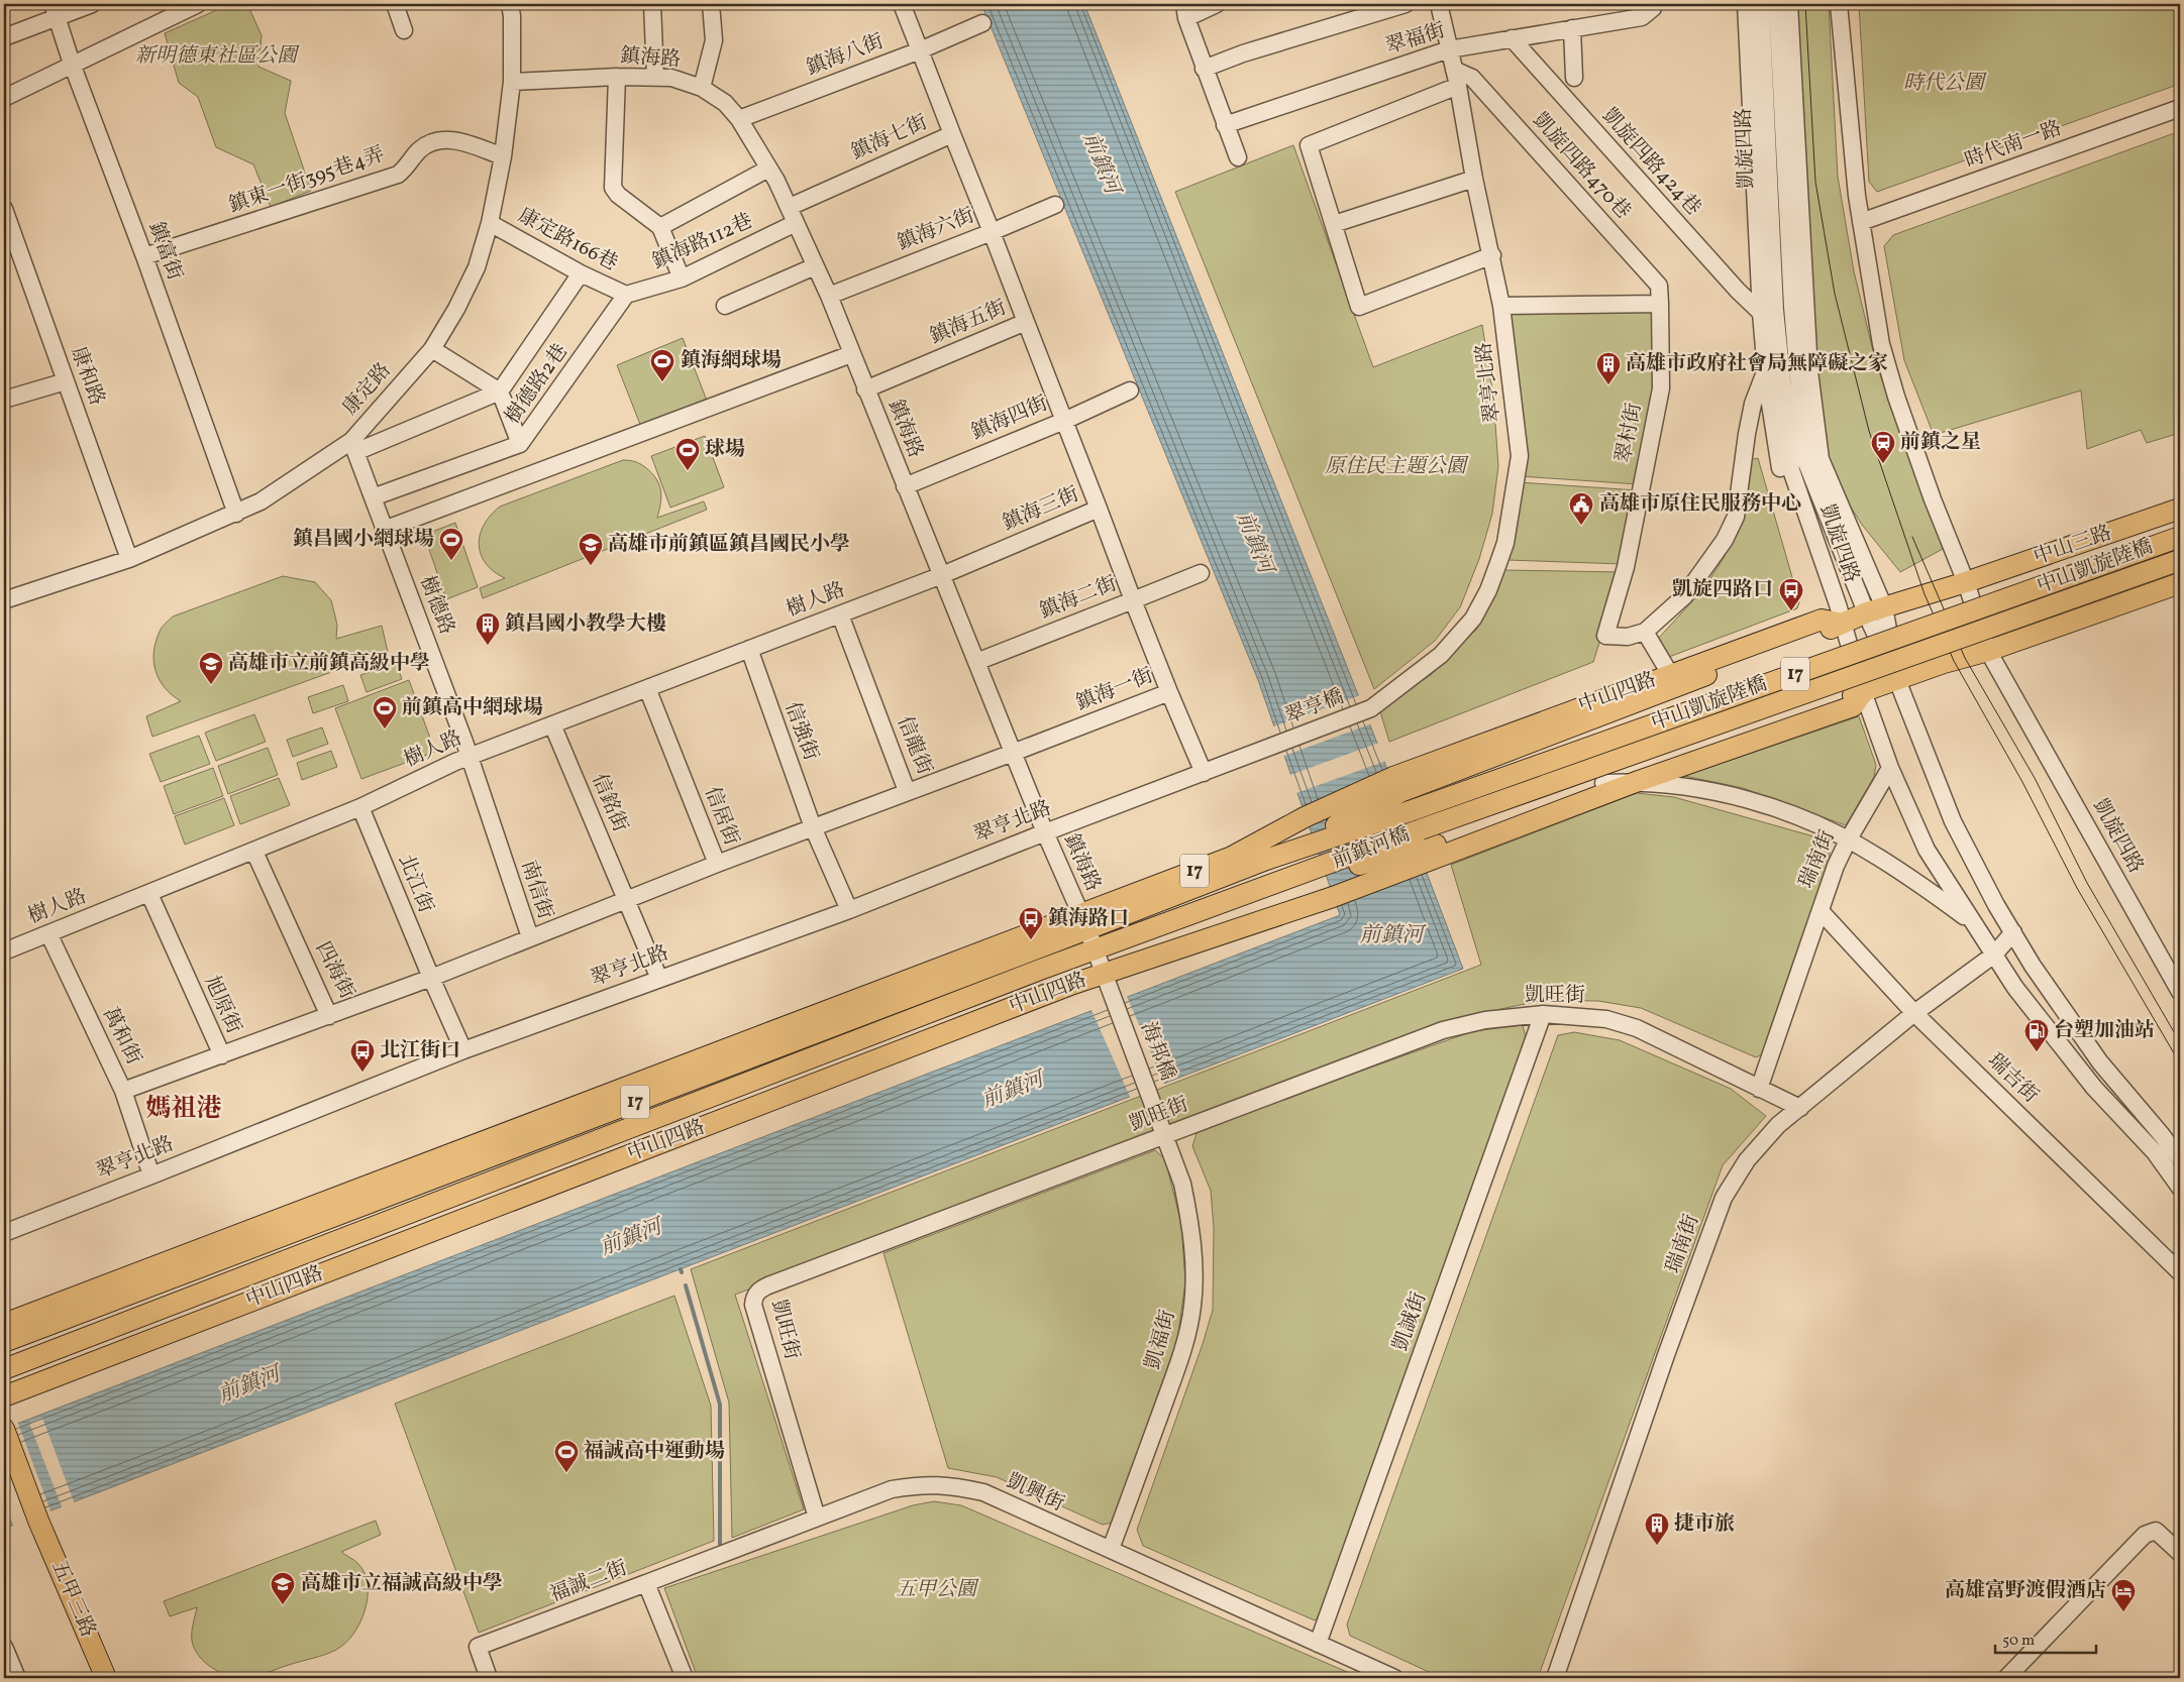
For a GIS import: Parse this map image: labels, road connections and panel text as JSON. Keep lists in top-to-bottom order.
{
  "streets": {
    "main road": [
      "中山三路",
      "中山凱旋陸橋",
      "17",
      "中山四路",
      "前鎮河橋",
      "五甲三路"
    ],
    "street": [
      "翠福街",
      "鎮海八街",
      "鎮海路",
      "鎮海七街",
      "時代南一路",
      "凱旋四路",
      "凱旋四路424巷",
      "凱旋四路470巷",
      "鎮東一街395巷4弄",
      "鎮海六街",
      "康定路166巷",
      "鎮海路112巷",
      "鎮富街",
      "鎮海五街",
      "康和路",
      "翠亨北路",
      "樹德路2巷",
      "康定路",
      "鎮海四街",
      "翠村街",
      "鎮海三街",
      "鎮海二街",
      "樹人路",
      "樹德路",
      "鎮海一街",
      "翠亨橋",
      "信強街",
      "信龍街",
      "信銘街",
      "信居街",
      "瑞南街",
      "北江街",
      "南信街",
      "四海街",
      "凱旺街",
      "旭原街",
      "萬和街",
      "海邦橋",
      "瑞吉街",
      "凱誠街",
      "凱福街",
      "凱興街",
      "福誠二街"
    ]
  },
  "crossings": [
    ["翠福街", "凱旋四路424巷"],
    ["翠福街", "翠亨北路"],
    ["鎮海八街", "鎮海路"],
    ["鎮海八街", "鎮海七街"],
    ["鎮海路", "鎮海七街"],
    ["鎮海路", "鎮海六街"],
    ["鎮海路", "鎮海路112巷"],
    ["鎮海路", "鎮海五街"],
    ["鎮海路", "翠亨北路"],
    ["鎮海路", "康定路"],
    ["鎮海路", "鎮海四街"],
    ["鎮海路", "鎮海三街"],
    ["鎮海路", "鎮海二街"],
    ["鎮海路", "樹人路"],
    ["鎮海路", "17"],
    ["鎮海路", "鎮海一街"],
    ["鎮海路", "中山四路"],
    ["鎮海路", "信龍街"],
    ["鎮海路", "海邦橋"],
    ["鎮海七街", "鎮海六街"],
    ["時代南一路", "凱旋四路"],
    ["凱旋四路", "凱旋四路424巷"],
    ["凱旋四路", "中山三路"],
    ["凱旋四路", "17"],
    ["凱旋四路", "中山四路"],
    ["凱旋四路", "瑞南街"],
    ["凱旋四路470巷", "翠亨北路"],
    ["凱旋四路470巷", "翠村街"],
    ["鎮東一街395巷4弄", "鎮富街"],
    ["鎮東一街395巷4弄", "康定路"],
    ["鎮海六街", "鎮海五街"],
    ["康定路166巷", "鎮海路112巷"],
    ["康定路166巷", "樹德路2巷"],
    ["康定路166巷", "康定路"],
    ["鎮海路112巷", "樹德路2巷"],
    ["鎮富街", "康定路"],
    ["鎮海五街", "鎮海四街"],
    ["康和路", "康定路"],
    ["翠亨北路", "翠亨橋"],
    ["翠亨北路", "信強街"],
    ["翠亨北路", "信銘街"],
    ["翠亨北路", "北江街"],
    ["樹德路2巷", "樹德路"],
    ["康定路", "樹德路"],
    ["鎮海四街", "鎮海三街"],
    ["鎮海三街", "鎮海二街"],
    ["鎮海三街", "樹人路"],
    ["中山三路", "中山四路"],
    ["中山凱旋陸橋", "17"],
    ["中山凱旋陸橋", "前鎮河橋"],
    ["鎮海二街", "鎮海一街"],
    ["樹人路", "樹德路"],
    ["樹人路", "信強街"],
    ["樹人路", "信龍街"],
    ["樹人路", "信銘街"],
    ["樹人路", "信居街"],
    ["樹人路", "北江街"],
    ["樹人路", "南信街"],
    ["樹人路", "四海街"],
    ["樹人路", "旭原街"],
    ["樹人路", "萬和街"],
    ["樹德路", "南信街"],
    ["17", "中山四路"],
    ["17", "前鎮河橋"],
    ["鎮海一街", "信龍街"],
    ["中山四路", "前鎮河橋"],
    ["中山四路", "海邦橋"],
    ["信強街", "信居街"],
    ["信銘街", "南信街"],
    ["瑞南街", "凱旺街"],
    ["瑞南街", "瑞吉街"],
    ["北江街", "四海街"],
    ["四海街", "旭原街"],
    ["凱旺街", "海邦橋"],
    ["凱旺街", "凱誠街"],
    ["凱旺街", "凱福街"],
    ["凱旺街", "凱興街"],
    ["旭原街", "萬和街"],
    ["海邦橋", "凱福街"],
    ["凱誠街", "凱興街"],
    ["凱福街", "凱興街"],
    ["凱興街", "福誠二街"]
  ],
  "districts": ["媽祖港"],
  "water": ["前鎮河"],
  "parks": [
    "新明德東社區公園",
    "時代公園",
    "原住民主題公園",
    "五甲公園"
  ],
  "places": {
    "sports": [
      "鎮海網球場",
      "球場",
      "鎮昌國小網球場",
      "前鎮高中網球場",
      "福誠高中運動場"
    ],
    "building": ["高雄市政府社會局無障礙之家", "鎮昌國小教學大樓", "捷市旅"],
    "station": ["前鎮之星"],
    "public building": ["高雄市原住民服務中心"],
    "school or university": ["高雄市前鎮區鎮昌國民小學", "高雄市立前鎮高級中學", "高雄市立福誠高級中學"],
    "bus stop": ["凱旋四路口", "鎮海路口", "北江街口"],
    "fuel station": ["台塑加油站"],
    "hotel": ["高雄富野渡假酒店"]
  },
  "scale_bar": "50 m"
}
